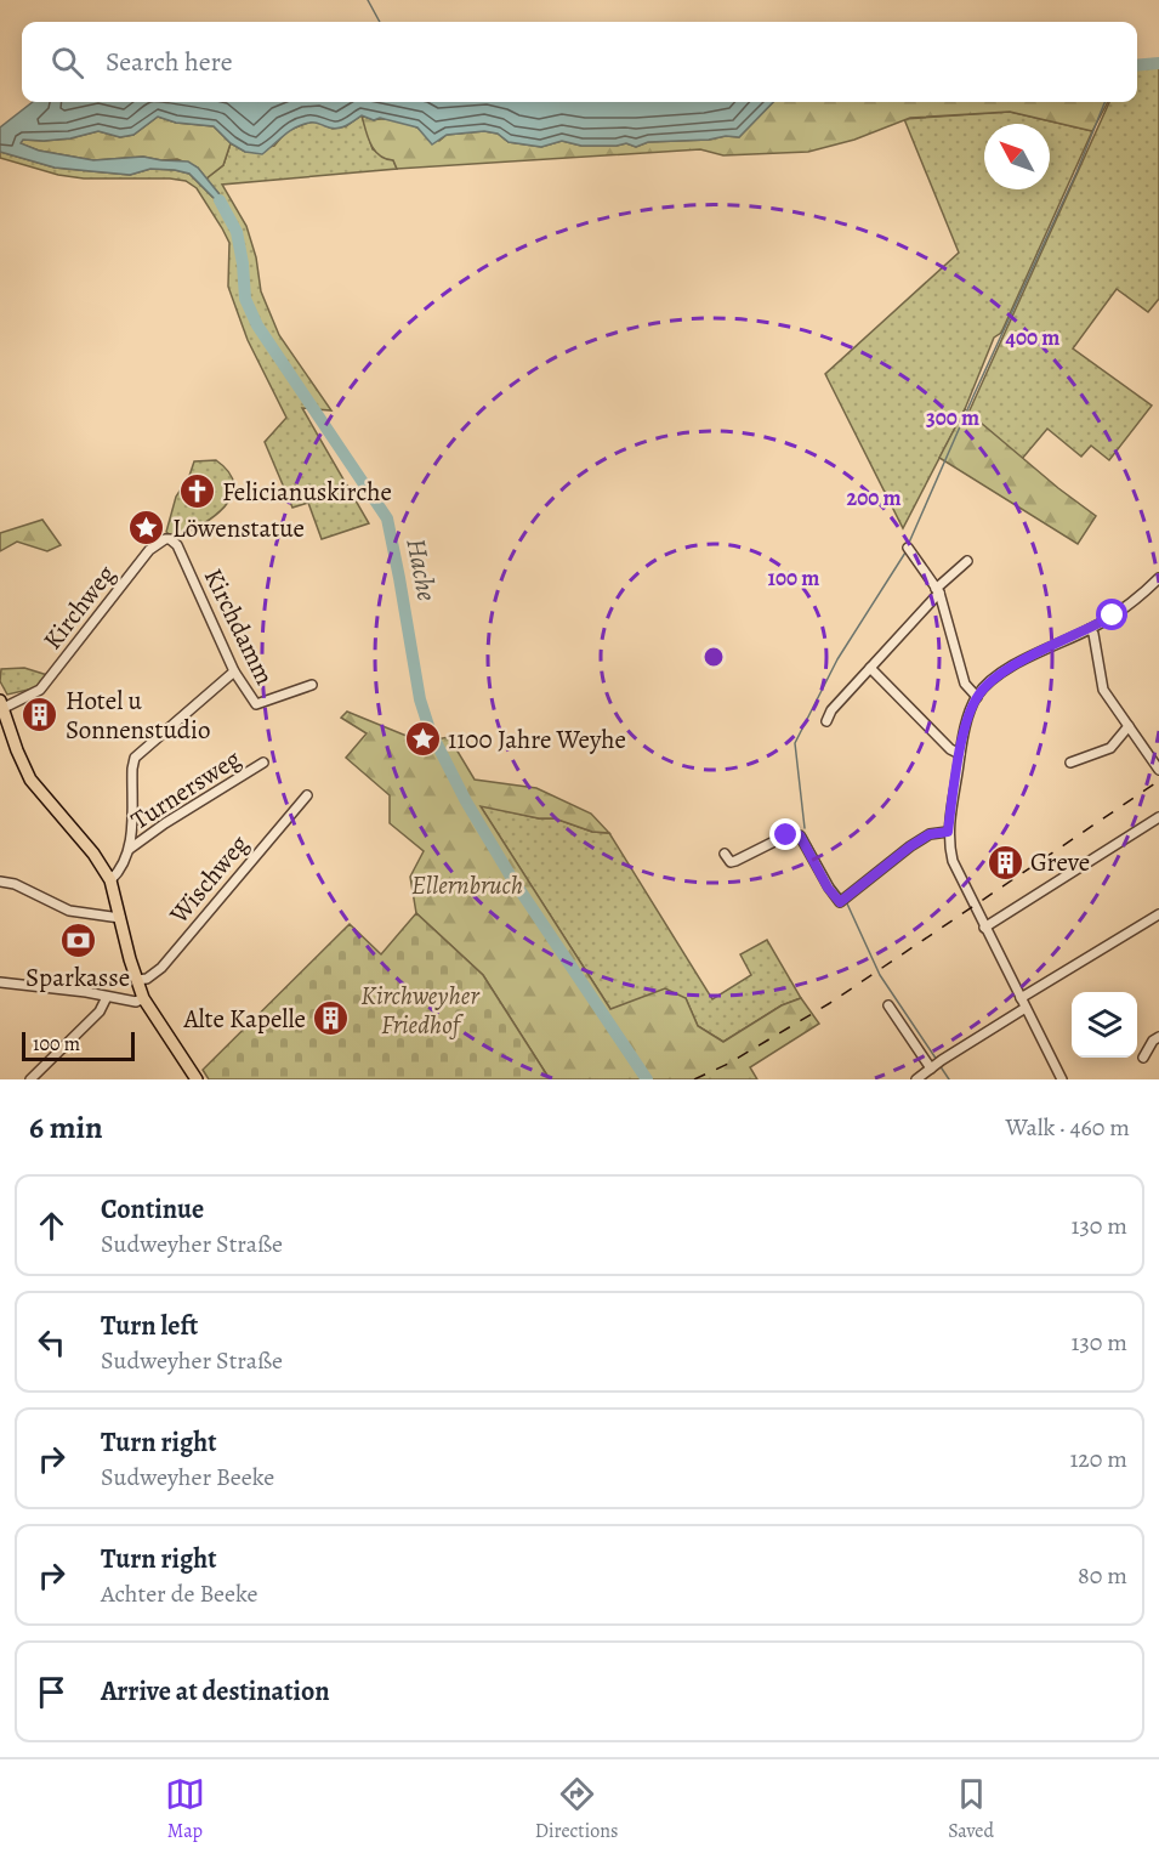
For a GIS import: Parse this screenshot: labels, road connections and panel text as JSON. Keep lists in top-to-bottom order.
{
  "streets": {
    "street": [
      "Kirchweg",
      "Kirchdamm",
      "Turnersweg",
      "Wischweg"
    ]
  },
  "crossings": [
    ["Kirchweg", "Kirchdamm"]
  ],
  "water": ["Hache"],
  "parks": ["Ellernbruch", "Kirchweyher Friedhof"],
  "places": {
    "church": ["Felicianuskirche"],
    "place": ["Löwenstatue", "1100 Jahre Weyhe"],
    "building": ["Hotel u Sonnenstudio", "Greve", "Alte Kapelle"],
    "bank": ["Sparkasse"]
  },
  "scale_bar": "100 m",
  "north": "top left",
  "page": {
    "search": "Search here",
    "scale": "100 m",
    "heading": ["6 min", "Walk · 460 m"],
    "list": [
      ["Continue", "Sudweyher Straße", "130 m"],
      ["Turn left", "Sudweyher Straße", "130 m"],
      ["Turn right", "Sudweyher Beeke", "120 m"],
      ["Turn right", "Achter de Beeke", "80 m"],
      "Arrive at destination"
    ],
    "nav": ["Map", "Directions", "Saved"]
  },
  "rings": [
    "400 m",
    "300 m",
    "200 m",
    "100 m"
  ]
}
